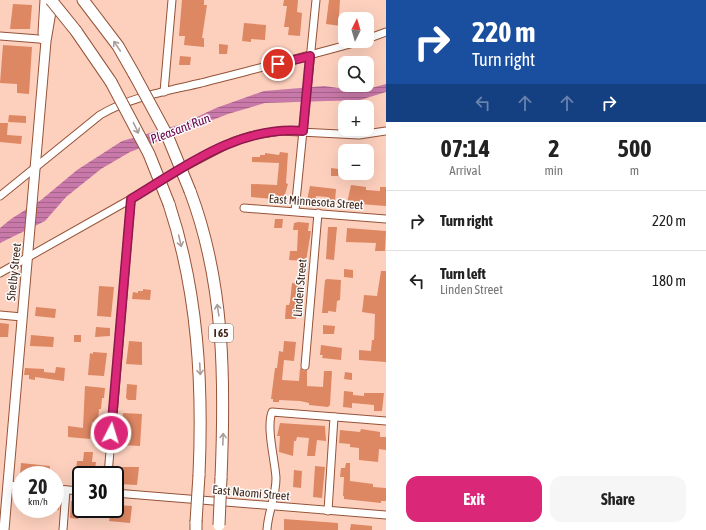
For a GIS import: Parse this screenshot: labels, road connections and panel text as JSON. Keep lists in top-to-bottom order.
{
  "streets": {
    "highway": ["I 65"],
    "main road": ["Shelby Street"],
    "street": ["East Minnesota Street", "Linden Street", "East Naomi Street"]
  },
  "crossings": [
    ["East Minnesota Street", "Linden Street"],
    ["Shelby Street", "I 65"]
  ],
  "water": ["Pleasant Run"],
  "north": "top",
  "page": {
    "turn": ["220 m", "Turn right"],
    "map_buttons": ["+", "−"],
    "eta": [
      "07:14",
      "Arrival",
      "2",
      "min",
      "500",
      "m"
    ],
    "list": [
      {
        "name": "Turn right",
        "value": "220 m"
      },
      {
        "name": "Turn left",
        "note": "Linden Street",
        "value": "180 m"
      }
    ],
    "speed": "20 km/h",
    "limit": "30",
    "buttons": ["Exit", "Share"]
  }
}
